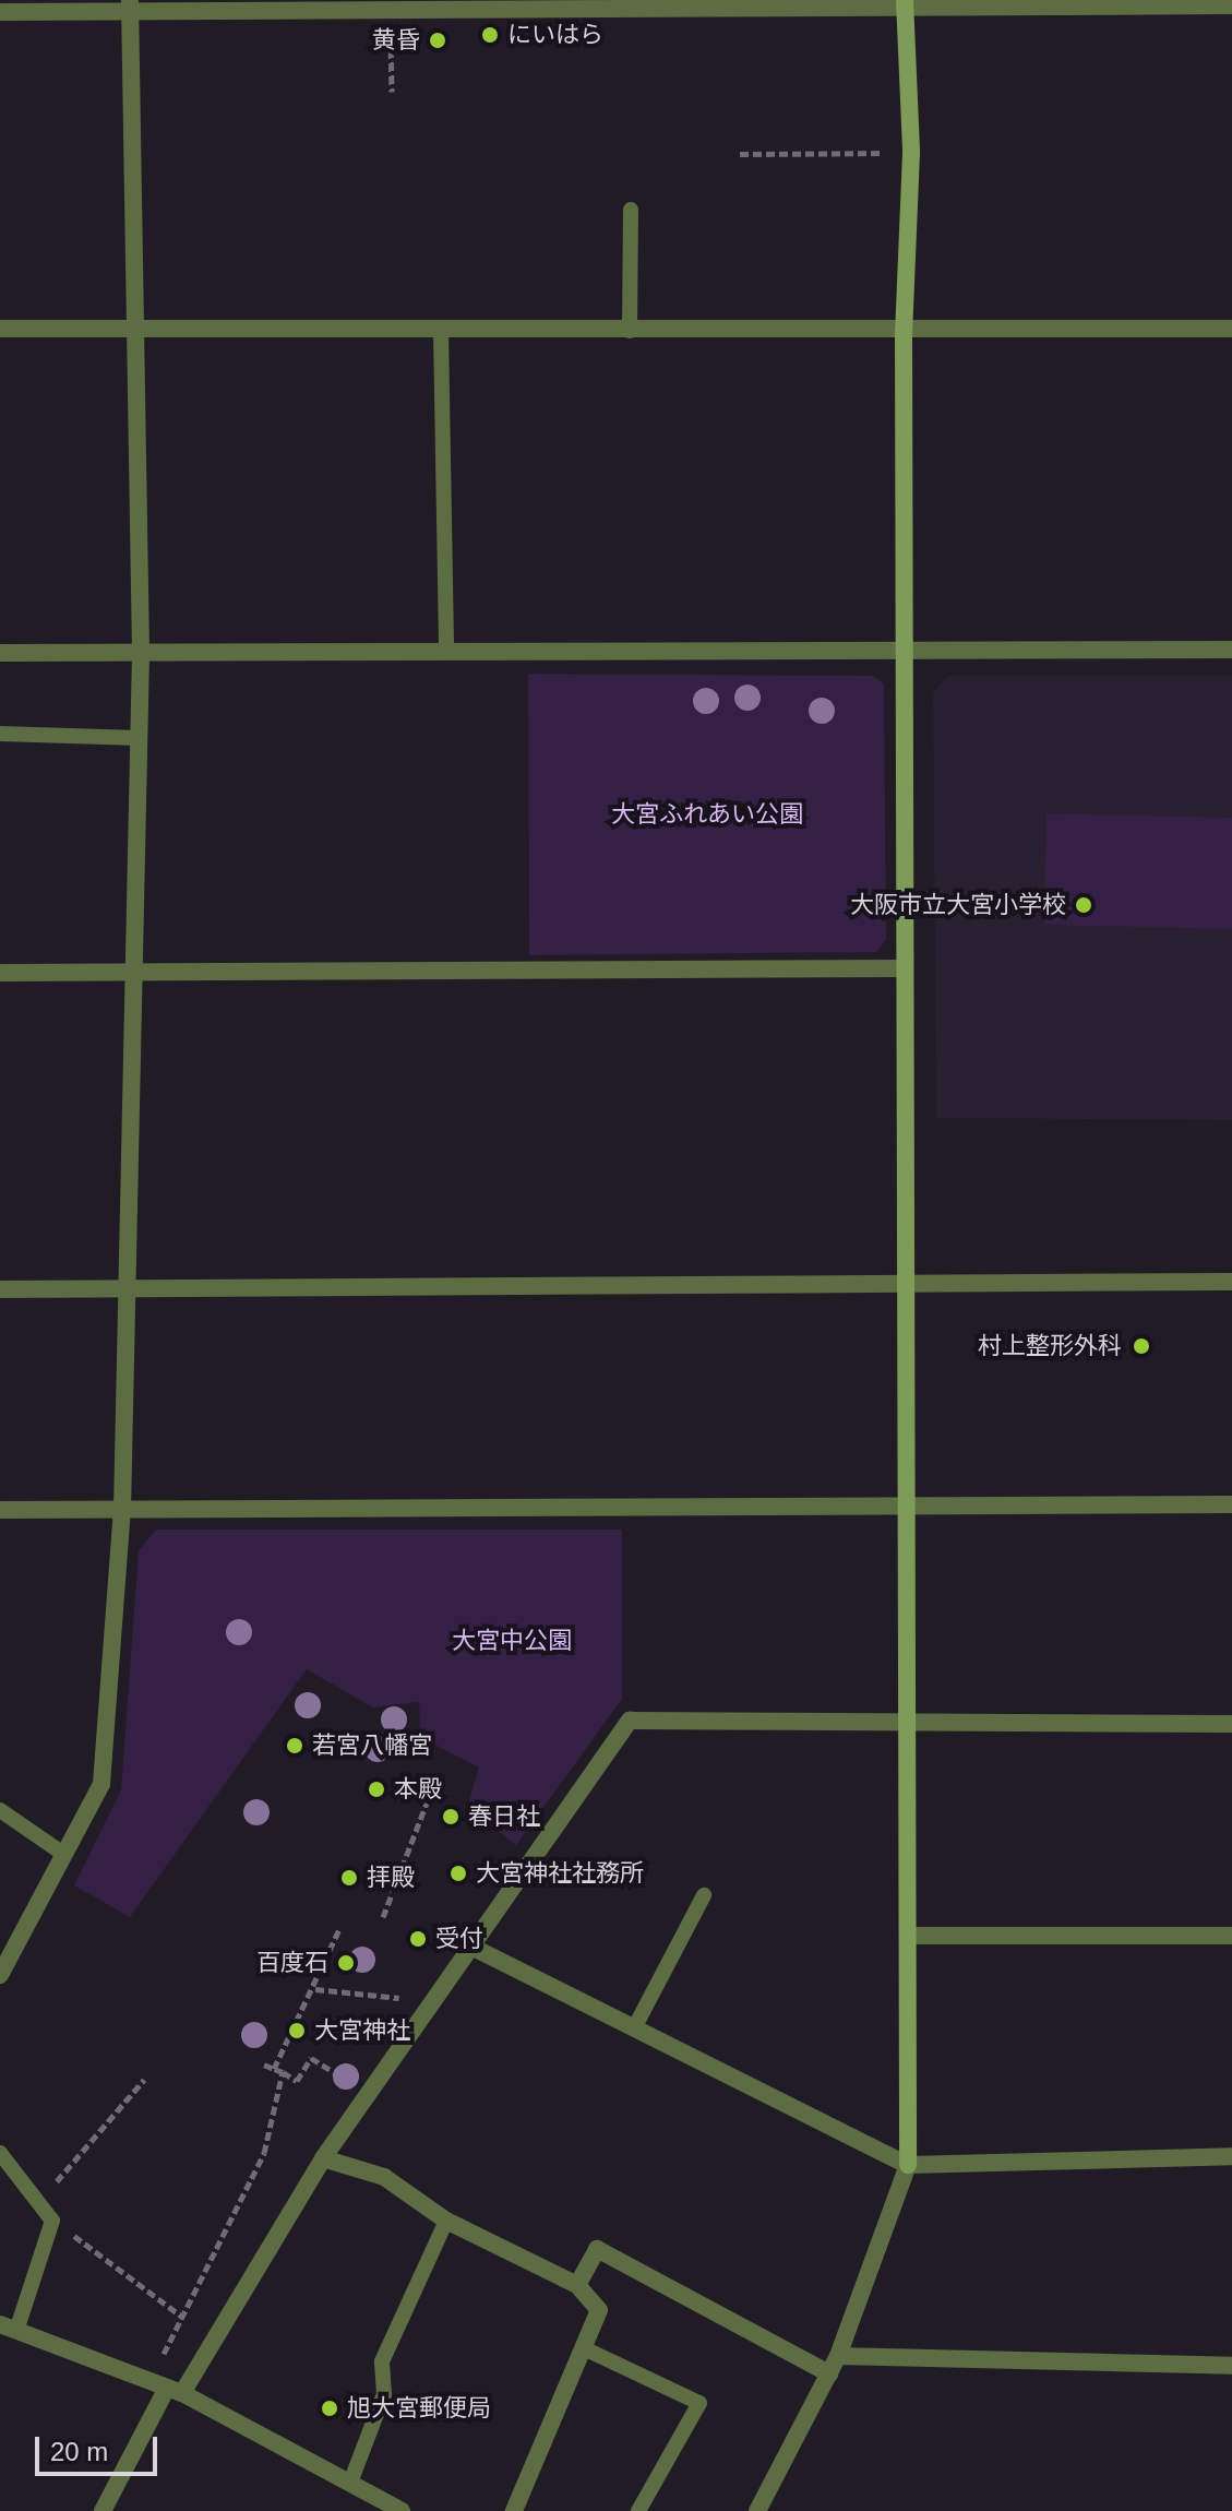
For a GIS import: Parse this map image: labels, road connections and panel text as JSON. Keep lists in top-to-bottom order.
{
  "parks": ["大宮ふれあい公園", "大宮中公園"],
  "places": [
    "にいはら",
    "黄昏",
    "大阪市立大宮小学校",
    "村上整形外科",
    "若宮八幡宮",
    "本殿",
    "春日社",
    "大宮神社社務所",
    "拝殿",
    "受付",
    "百度石",
    "大宮神社",
    "旭大宮郵便局"
  ],
  "scale_bar": "20 m"
}
